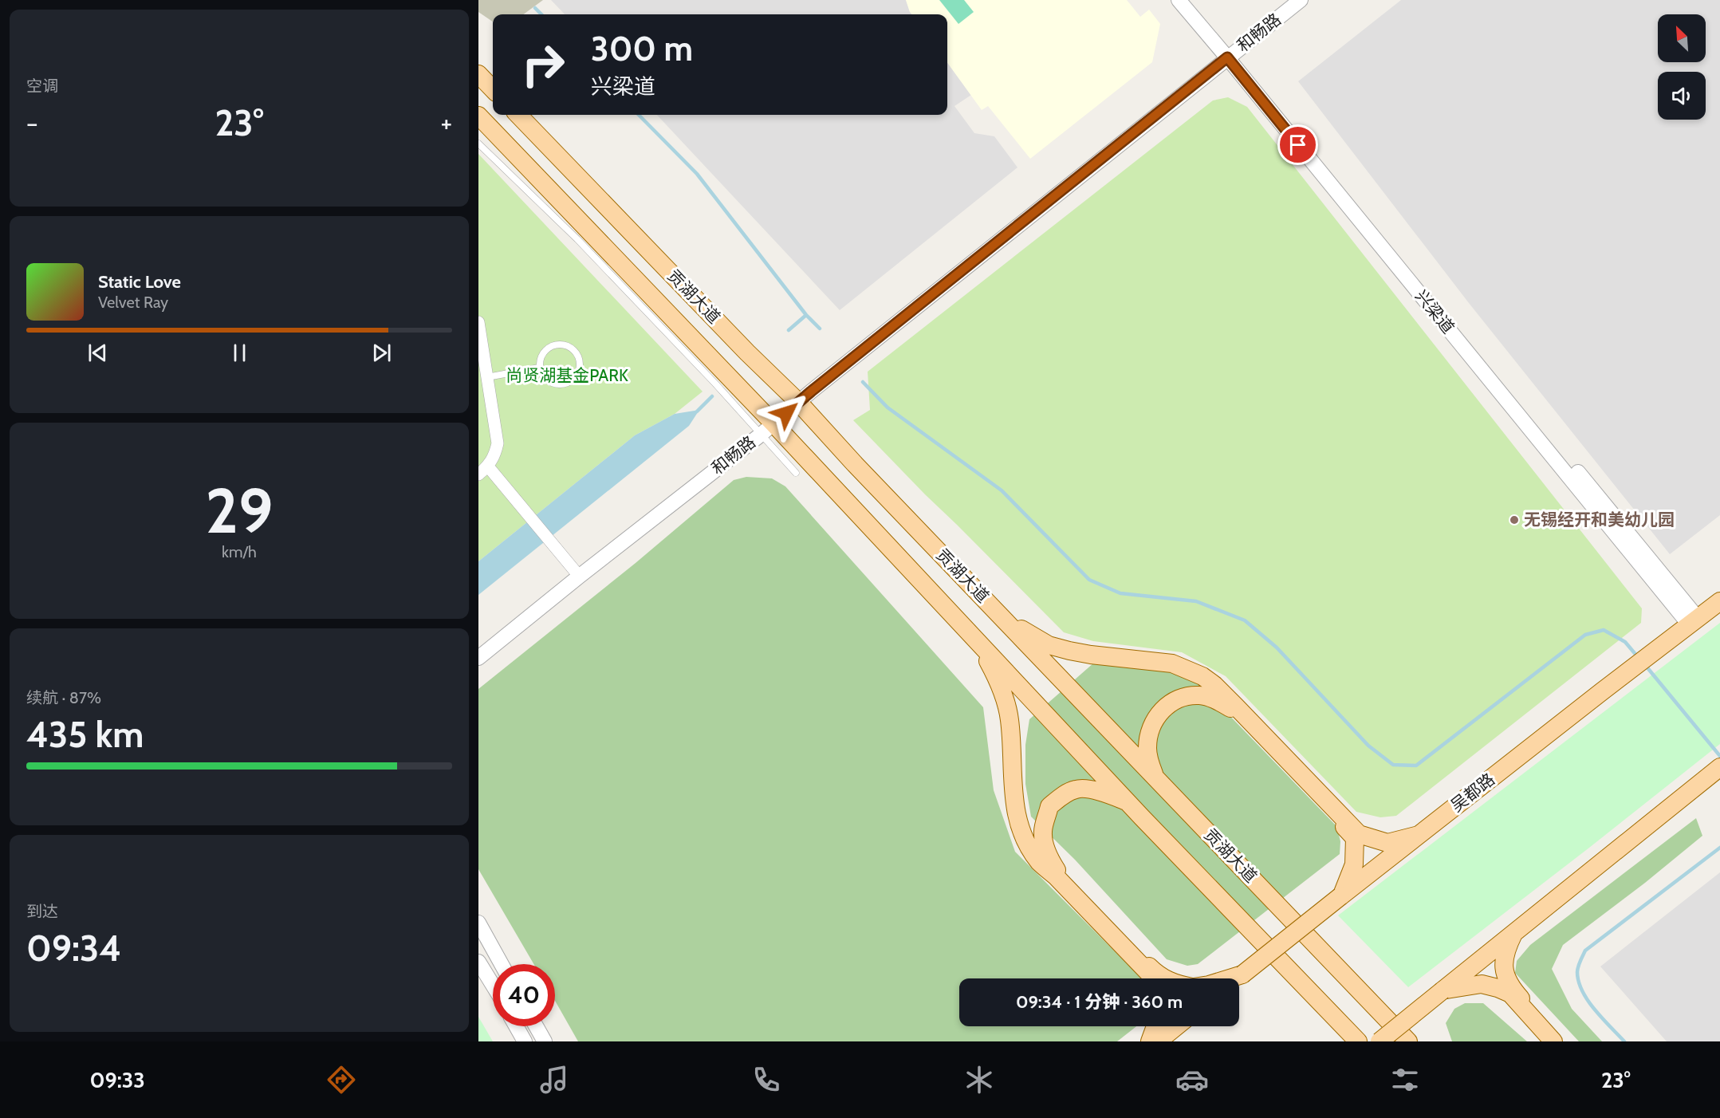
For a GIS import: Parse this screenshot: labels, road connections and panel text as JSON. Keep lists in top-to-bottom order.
{
  "streets": {
    "main road": ["贡湖大道", "吴都路"],
    "street": ["和畅路", "兴梁道"]
  },
  "crossings": [
    ["和畅路", "贡湖大道"],
    ["和畅路", "兴梁道"],
    ["兴梁道", "吴都路"]
  ],
  "parks": ["尚贤湖基金PARK"],
  "places": ["无锡经开和美幼儿园"],
  "north": "top left",
  "page": {
    "tile": [
      "空调",
      ["29", "km/h"],
      ["续航 · 87%", "435 km"],
      ["到达", "09:34"]
    ],
    "turn": ["300 m", "兴梁道"],
    "heat": ["−", "23°", "+"],
    "song": ["Static Love", "Velvet Ray"],
    "limit": "40",
    "trip": "09:34 · 1 分钟 · 360 m",
    "tabs": ["09:33", "23°"]
  }
}
